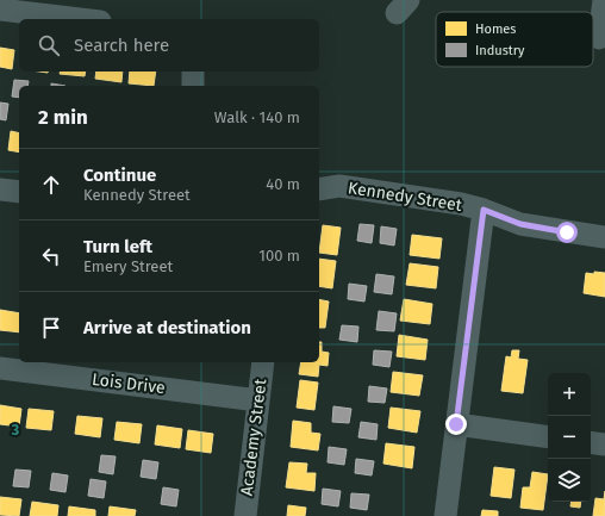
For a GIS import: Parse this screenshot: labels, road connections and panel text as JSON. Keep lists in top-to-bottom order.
{
  "streets": {
    "street": ["Kennedy Street", "Lois Drive", "Academy Street"]
  },
  "crossings": [
    ["Lois Drive", "Academy Street"]
  ],
  "legend": ["Homes", "Industry"],
  "page": {
    "search": "Search here",
    "heading": ["2 min", "Walk · 140 m"],
    "list": [
      ["Continue", "Kennedy Street", "40 m"],
      ["Turn left", "Emery Street", "100 m"],
      "Arrive at destination"
    ],
    "map_buttons": ["+", "−"]
  },
  "grid": {
    "rows": ["3"]
  }
}
